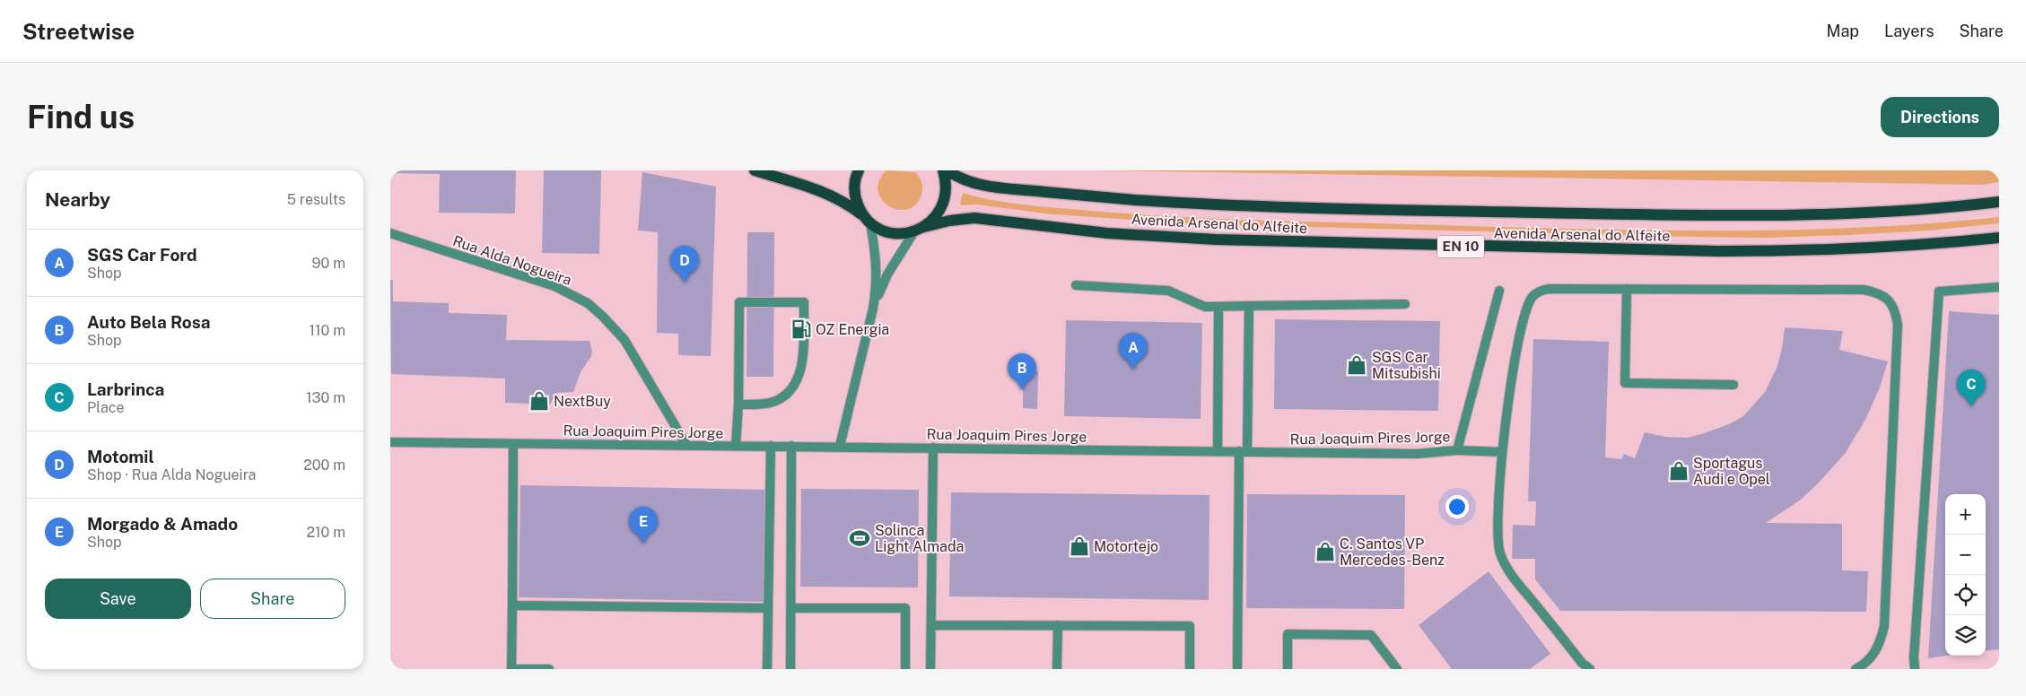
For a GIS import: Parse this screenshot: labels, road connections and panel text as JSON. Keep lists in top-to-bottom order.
{
  "streets": {
    "main road": ["Avenida Arsenal do Alfeite", "EN 10"],
    "street": ["Rua Alda Nogueira", "Rua Joaquim Pires Jorge"]
  },
  "crossings": [
    ["Rua Alda Nogueira", "Rua Joaquim Pires Jorge"]
  ],
  "places": {
    "fuel station": ["OZ Energia"],
    "shop": [
      "SGS Car Mitsubishi",
      "NextBuy",
      "Sportagus Audi e Opel",
      "Motortejo",
      "C. Santos VP Mercedes-Benz"
    ],
    "sports": ["Solinca Light Almada"]
  },
  "page": {
    "header": "Streetwise",
    "nav": ["Map", "Layers", "Share"],
    "buttons": [
      "Directions",
      ["Save", "Share"]
    ],
    "title": "Find us",
    "heading": ["Nearby", "5 results"],
    "list": [
      {
        "mark": "A",
        "name": "SGS Car Ford",
        "note": "Shop",
        "value": "90 m"
      },
      {
        "mark": "B",
        "name": "Auto Bela Rosa",
        "note": "Shop",
        "value": "110 m"
      },
      {
        "mark": "C",
        "name": "Larbrinca",
        "note": "Place",
        "value": "130 m"
      },
      {
        "mark": "D",
        "name": "Motomil",
        "note": "Shop · Rua Alda Nogueira",
        "value": "200 m"
      },
      {
        "mark": "E",
        "name": "Morgado & Amado",
        "note": "Shop",
        "value": "210 m"
      }
    ],
    "pins": [
      "D",
      "A",
      "B",
      "C",
      "E"
    ],
    "map_buttons": ["+", "−"]
  }
}
